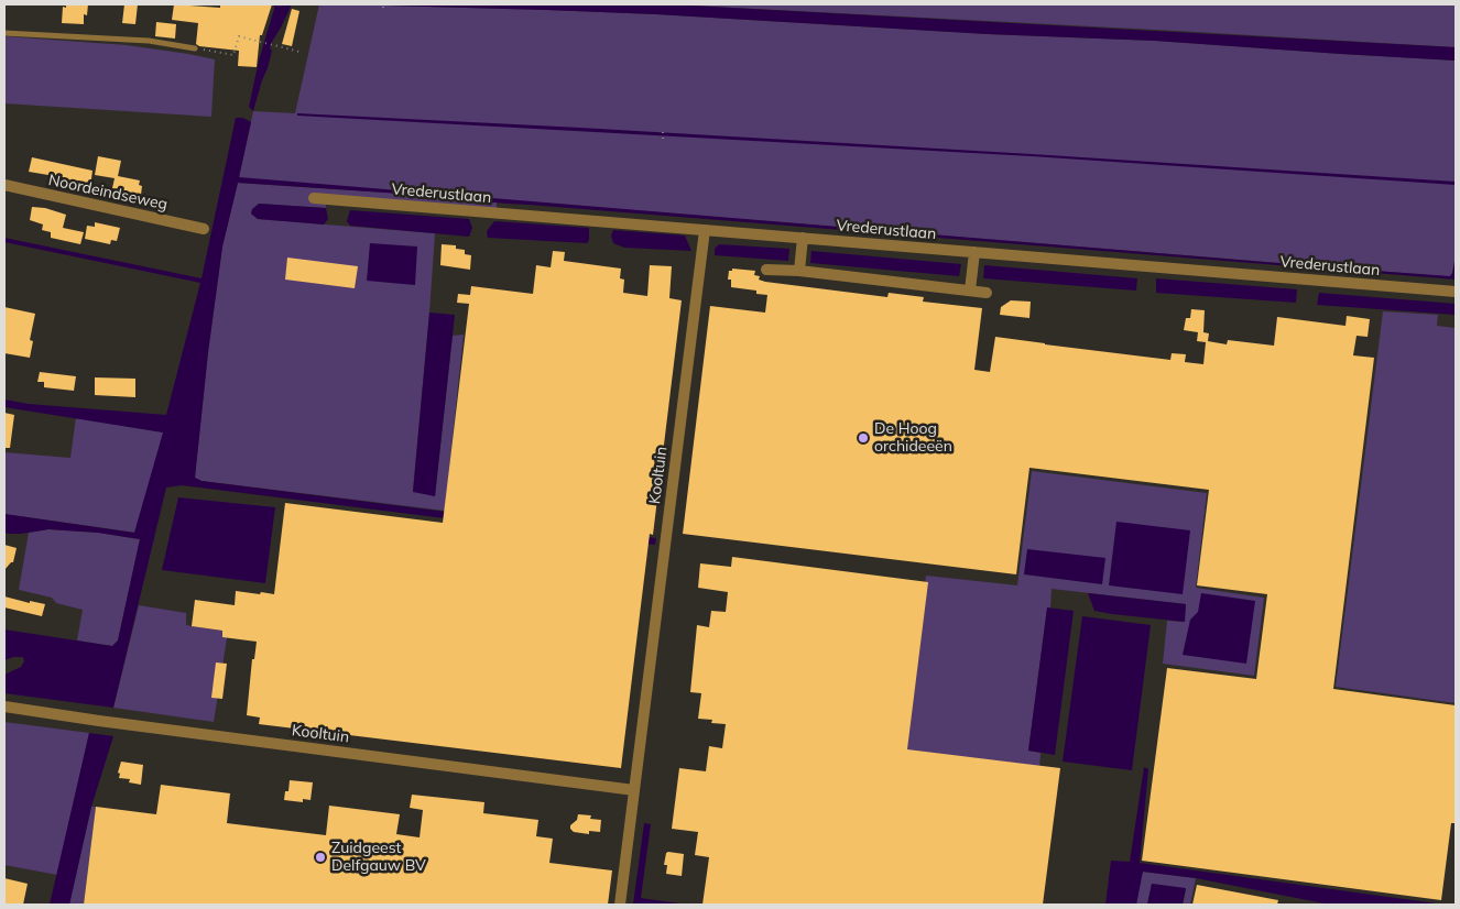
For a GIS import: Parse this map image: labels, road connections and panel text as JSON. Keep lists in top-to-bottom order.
{
  "streets": {
    "street": ["Noordeindseweg", "Vrederustlaan", "Kooltuin"]
  },
  "crossings": [
    ["Vrederustlaan", "Kooltuin"]
  ],
  "places": ["De Hoog orchideeën", "Zuidgeest Delfgauw BV"]
}
